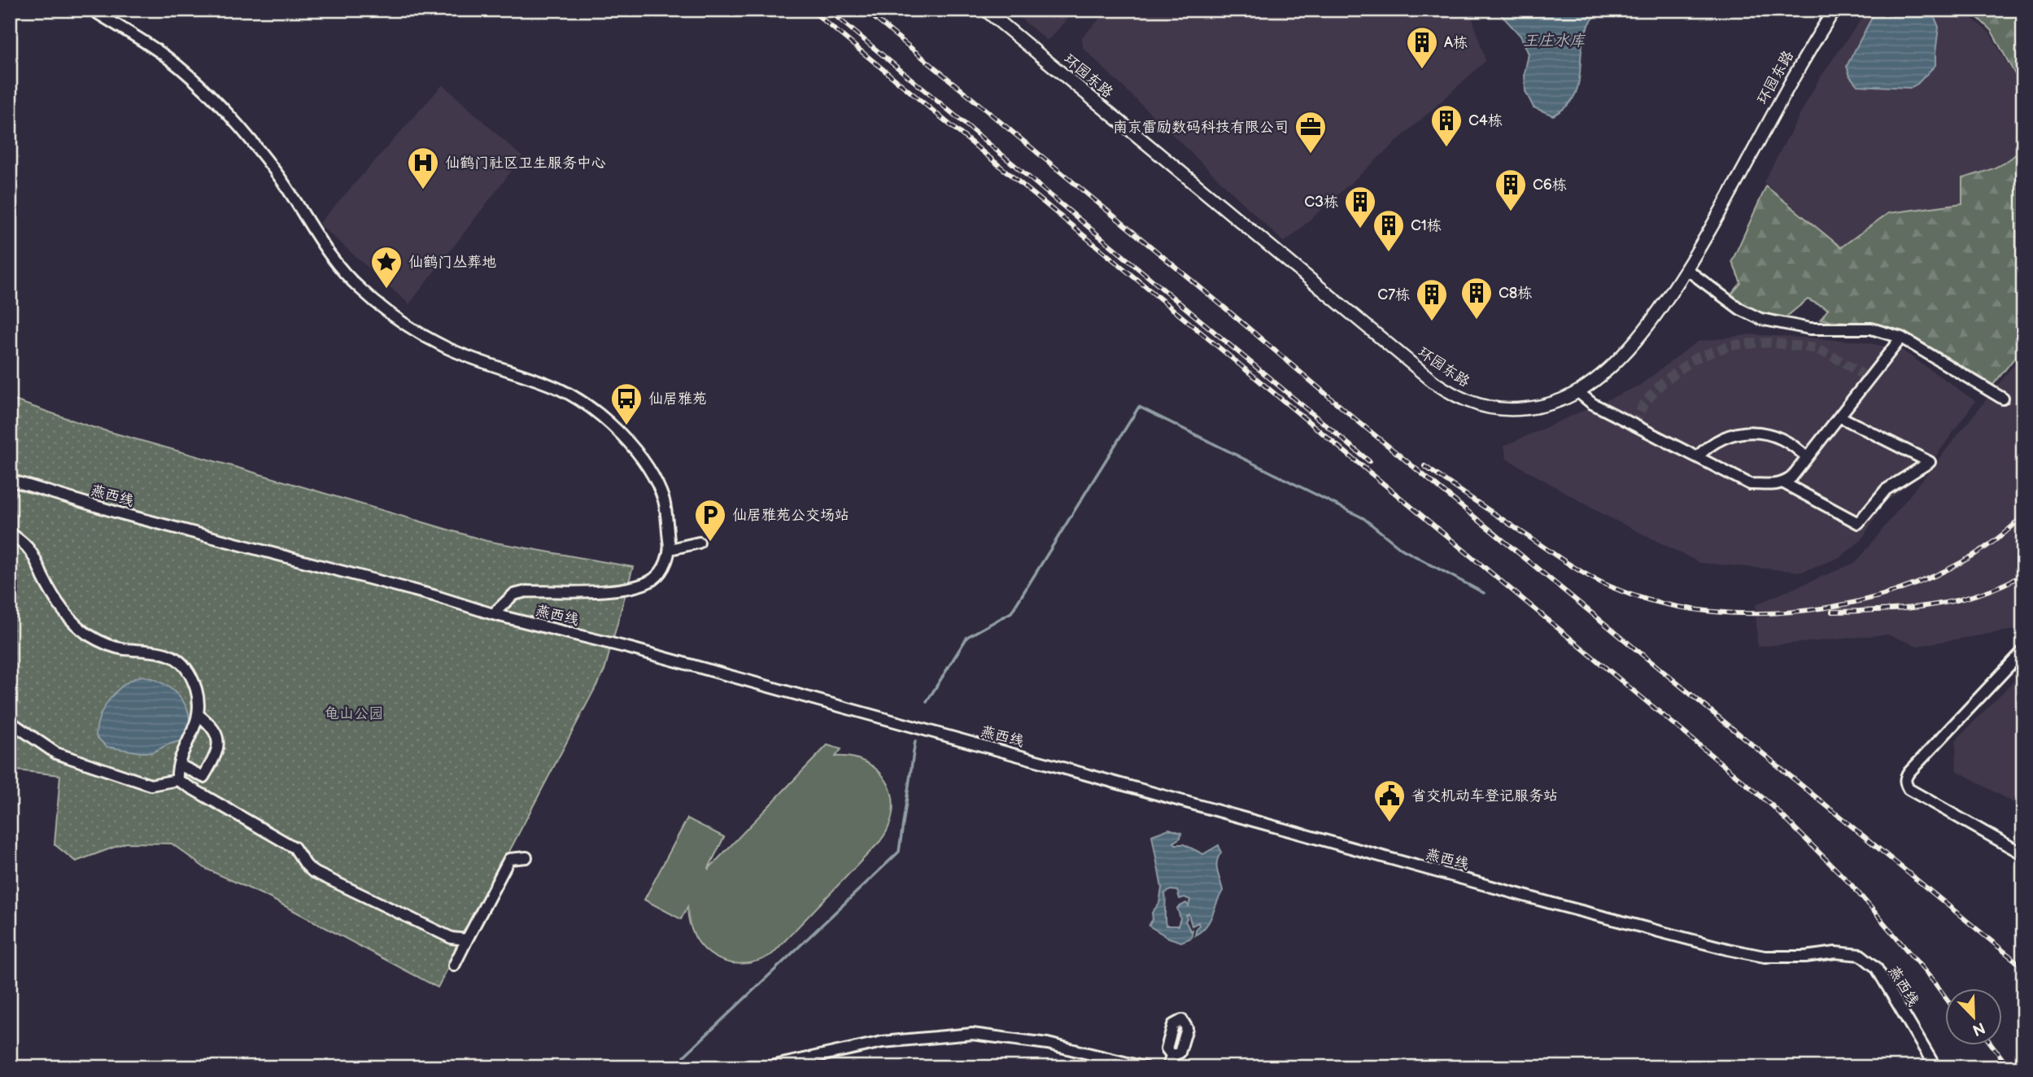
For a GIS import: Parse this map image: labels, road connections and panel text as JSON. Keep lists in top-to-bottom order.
{
  "streets": {
    "street": ["环园东路", "燕西线"]
  },
  "water": ["王庄水库"],
  "parks": ["龟山公园"],
  "places": {
    "building": [
      "A栋",
      "C4栋",
      "C6栋",
      "C3栋",
      "C1栋",
      "C8栋",
      "C7栋"
    ],
    "office": ["南京雷励数码科技有限公司"],
    "hospital": ["仙鹤门社区卫生服务中心"],
    "place": ["仙鹤门丛葬地"],
    "bus stop": ["仙居雅苑"],
    "parking": ["仙居雅苑公交场站"],
    "public building": ["省交机动车登记服务站"]
  },
  "north": "bottom right"
}
